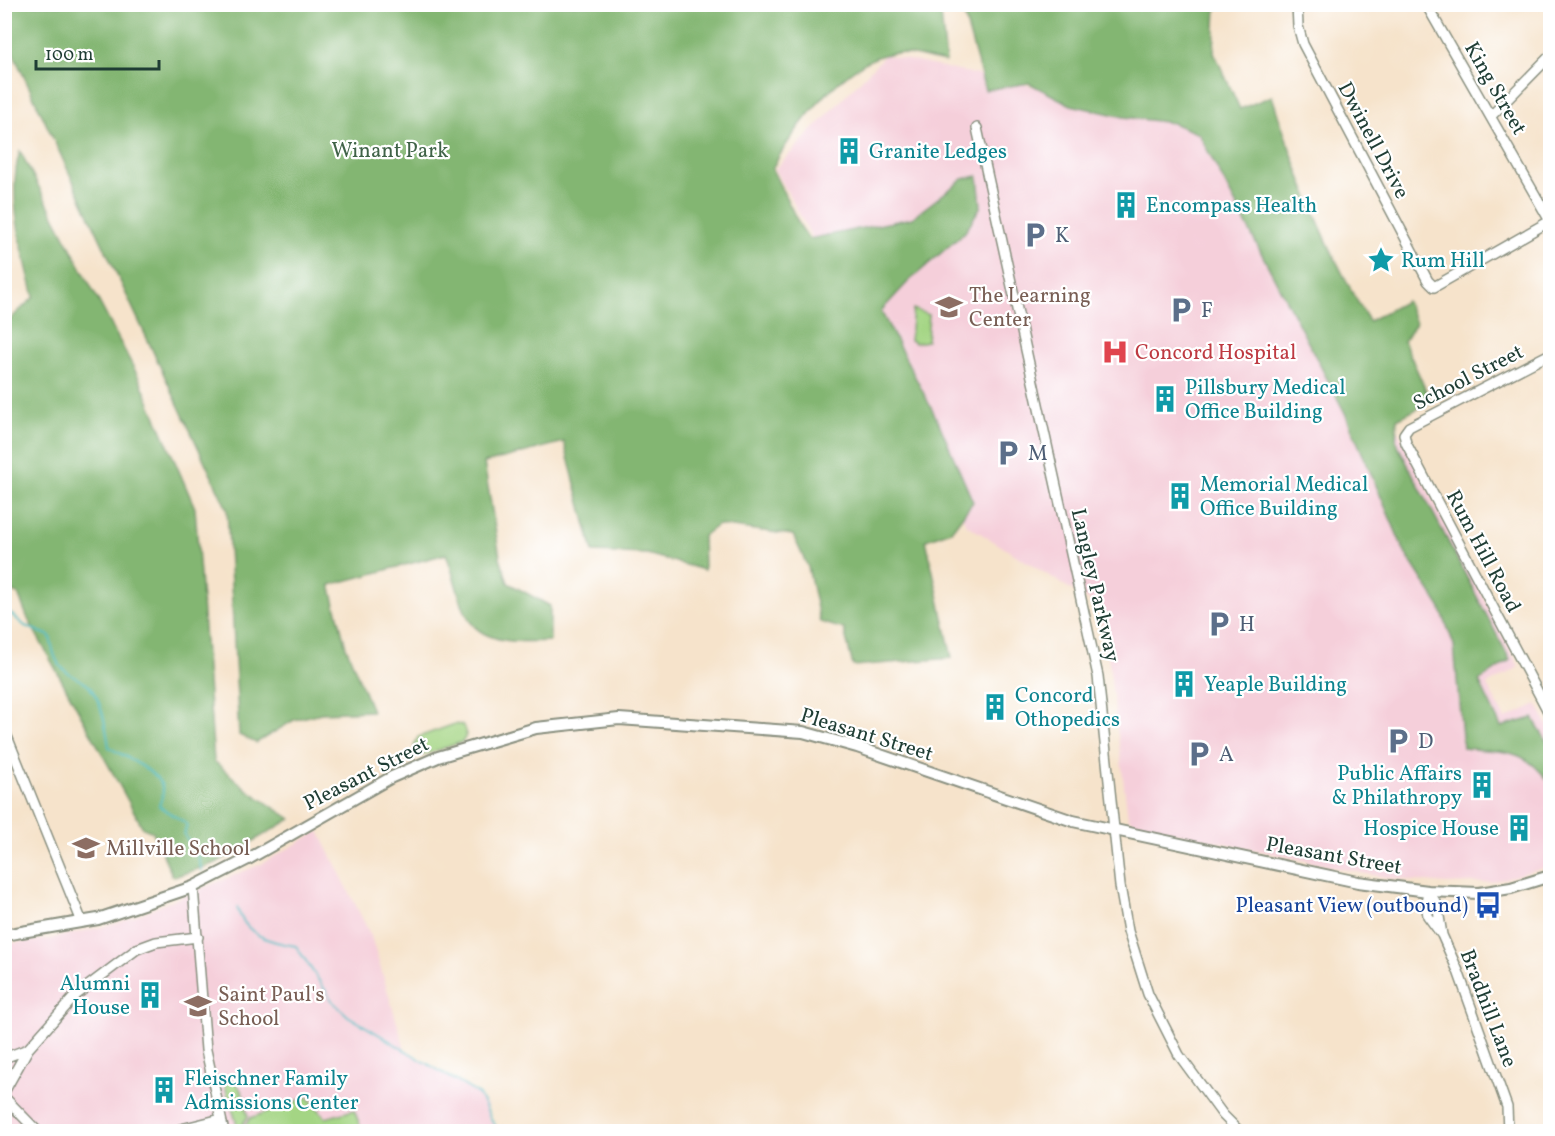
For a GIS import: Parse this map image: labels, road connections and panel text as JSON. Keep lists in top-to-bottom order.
{
  "streets": {
    "main road": ["Pleasant Street"],
    "street": [
      "King Street",
      "Dwinell Drive",
      "School Street",
      "Rum Hill Road",
      "Langley Parkway",
      "Bradhill Lane"
    ]
  },
  "crossings": [
    ["King Street", "Dwinell Drive"],
    ["School Street", "Rum Hill Road"],
    ["Langley Parkway", "Pleasant Street"],
    ["Pleasant Street", "Bradhill Lane"]
  ],
  "parks": ["Winant Park"],
  "places": {
    "building": [
      "Granite Ledges",
      "Encompass Health",
      "Pillsbury Medical Office Building",
      "Memorial Medical Office Building",
      "Yeaple Building",
      "Concord Othopedics",
      "Public Affairs & Philathropy",
      "Hospice House",
      "Alumni House",
      "Fleischner Family Admissions Center"
    ],
    "parking": [
      "K",
      "F",
      "M",
      "H",
      "D",
      "A"
    ],
    "place": ["Rum Hill"],
    "school or university": ["The Learning Center", "Millville School", "Saint Paul's School"],
    "hospital": ["Concord Hospital"],
    "bus stop": ["Pleasant View (outbound)"]
  },
  "scale_bar": "100 m"
}
